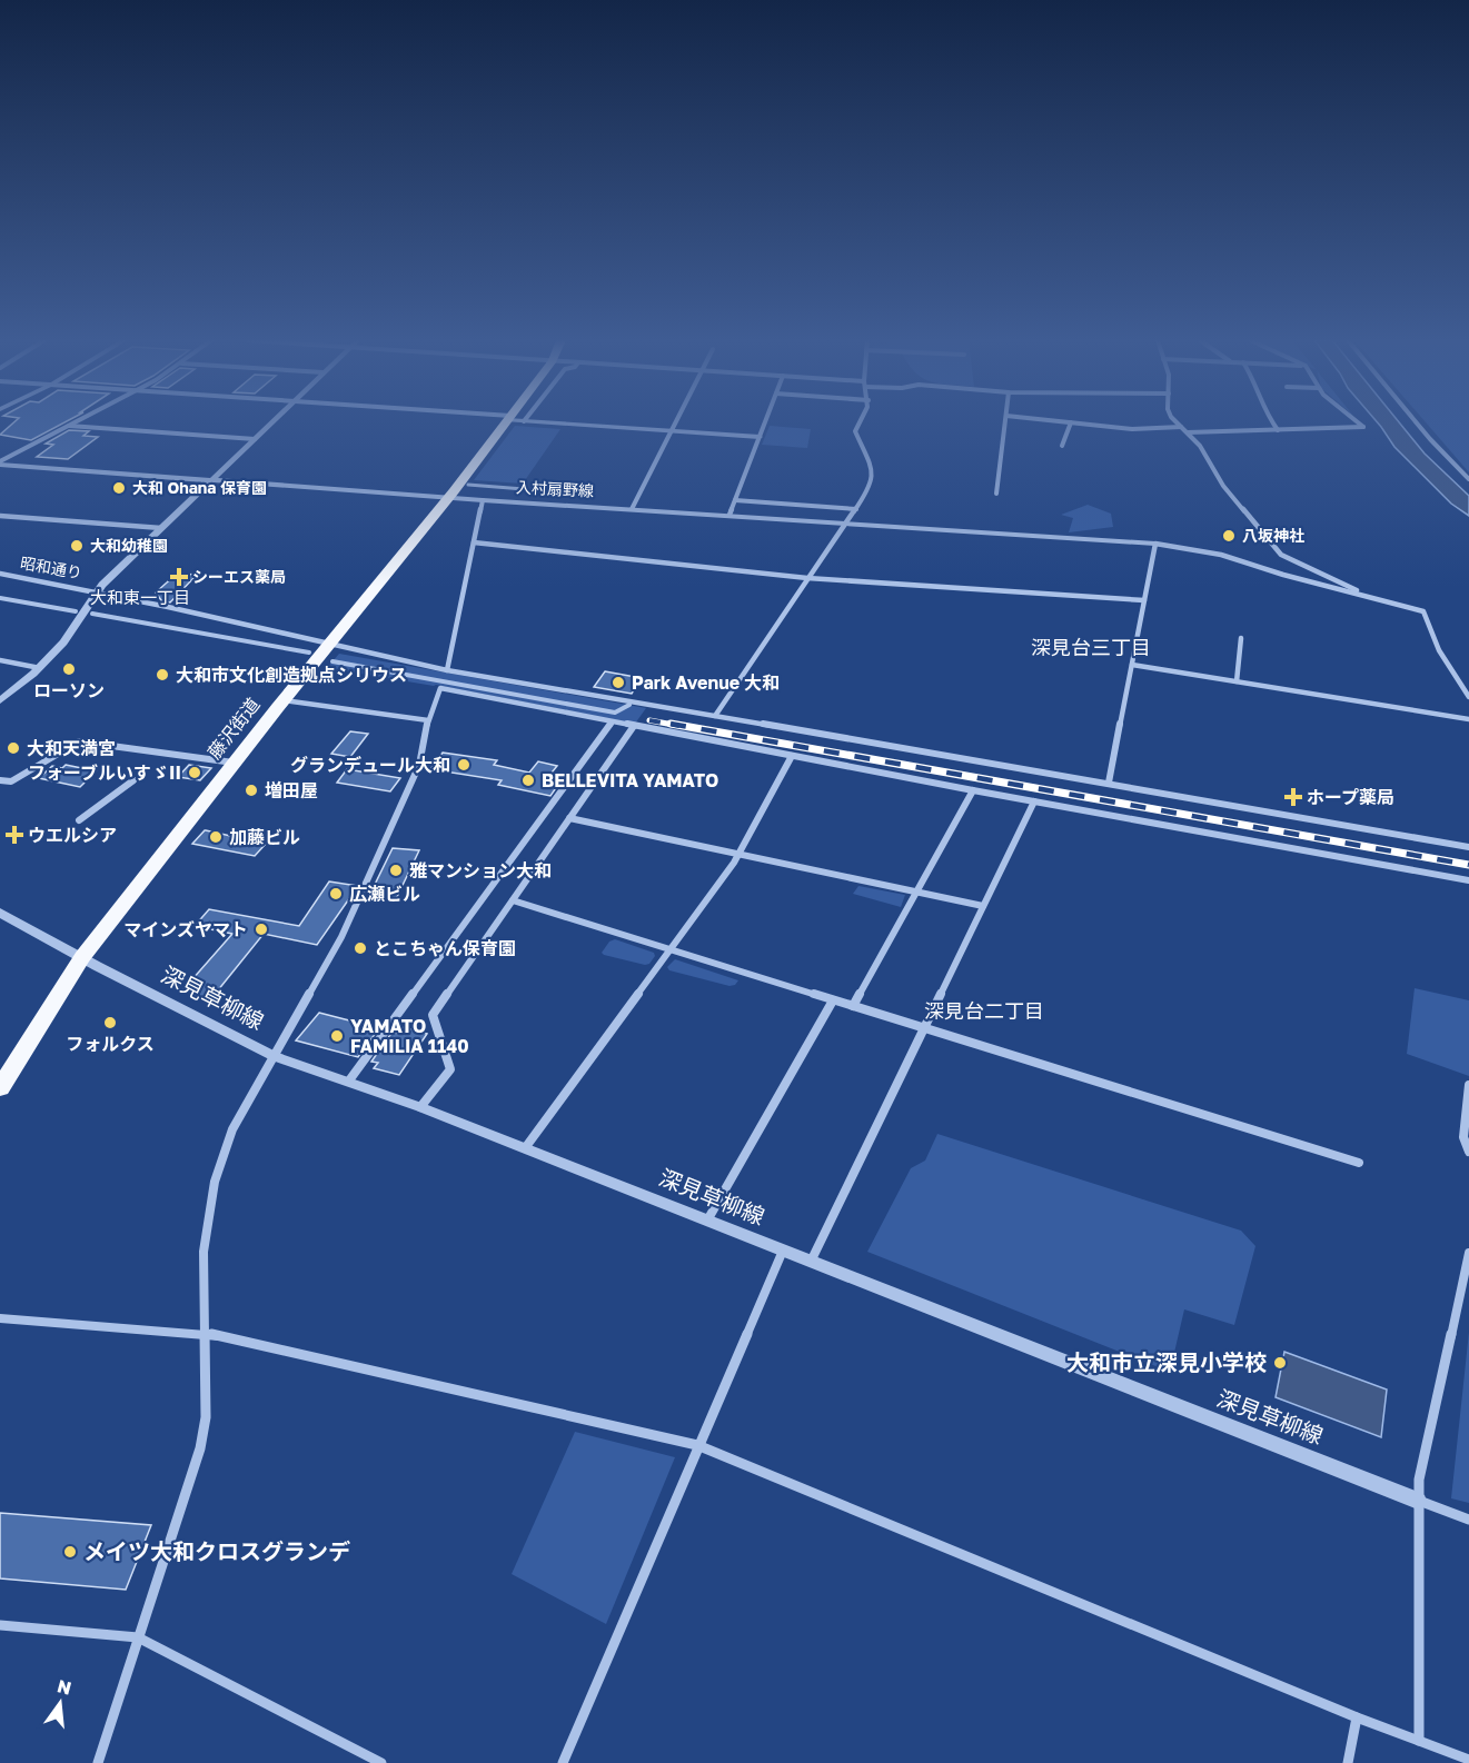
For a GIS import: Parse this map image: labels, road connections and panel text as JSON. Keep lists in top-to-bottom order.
{
  "streets": {
    "highway": ["藤沢街道"],
    "street": ["入村扇野線", "昭和通り", "深見草柳線"]
  },
  "crossings": [
    ["入村扇野線", "藤沢街道"],
    ["昭和通り", "藤沢街道"],
    ["藤沢街道", "深見草柳線"]
  ],
  "districts": ["大和東一丁目", "深見台三丁目", "深見台二丁目"],
  "places": {
    "other": [
      "大和 Ohana 保育園",
      "八坂神社",
      "大和幼稚園",
      "ローソン",
      "大和市文化創造拠点シリウス",
      "Park Avenue 大和",
      "大和天満宮",
      "グランデュール大和",
      "フォーブルいすゞII",
      "BELLEVITA YAMATO",
      "増田屋",
      "加藤ビル",
      "雅マンション大和",
      "広瀬ビル",
      "マインズヤマト",
      "とこちゃん保育園",
      "フォルクス",
      "YAMATO FAMILIA 1140",
      "大和市立深見小学校",
      "メイツ大和クロスグランデ"
    ],
    "health": ["シーエス薬局", "ホープ薬局", "ウエルシア"]
  },
  "north": "top"
}
